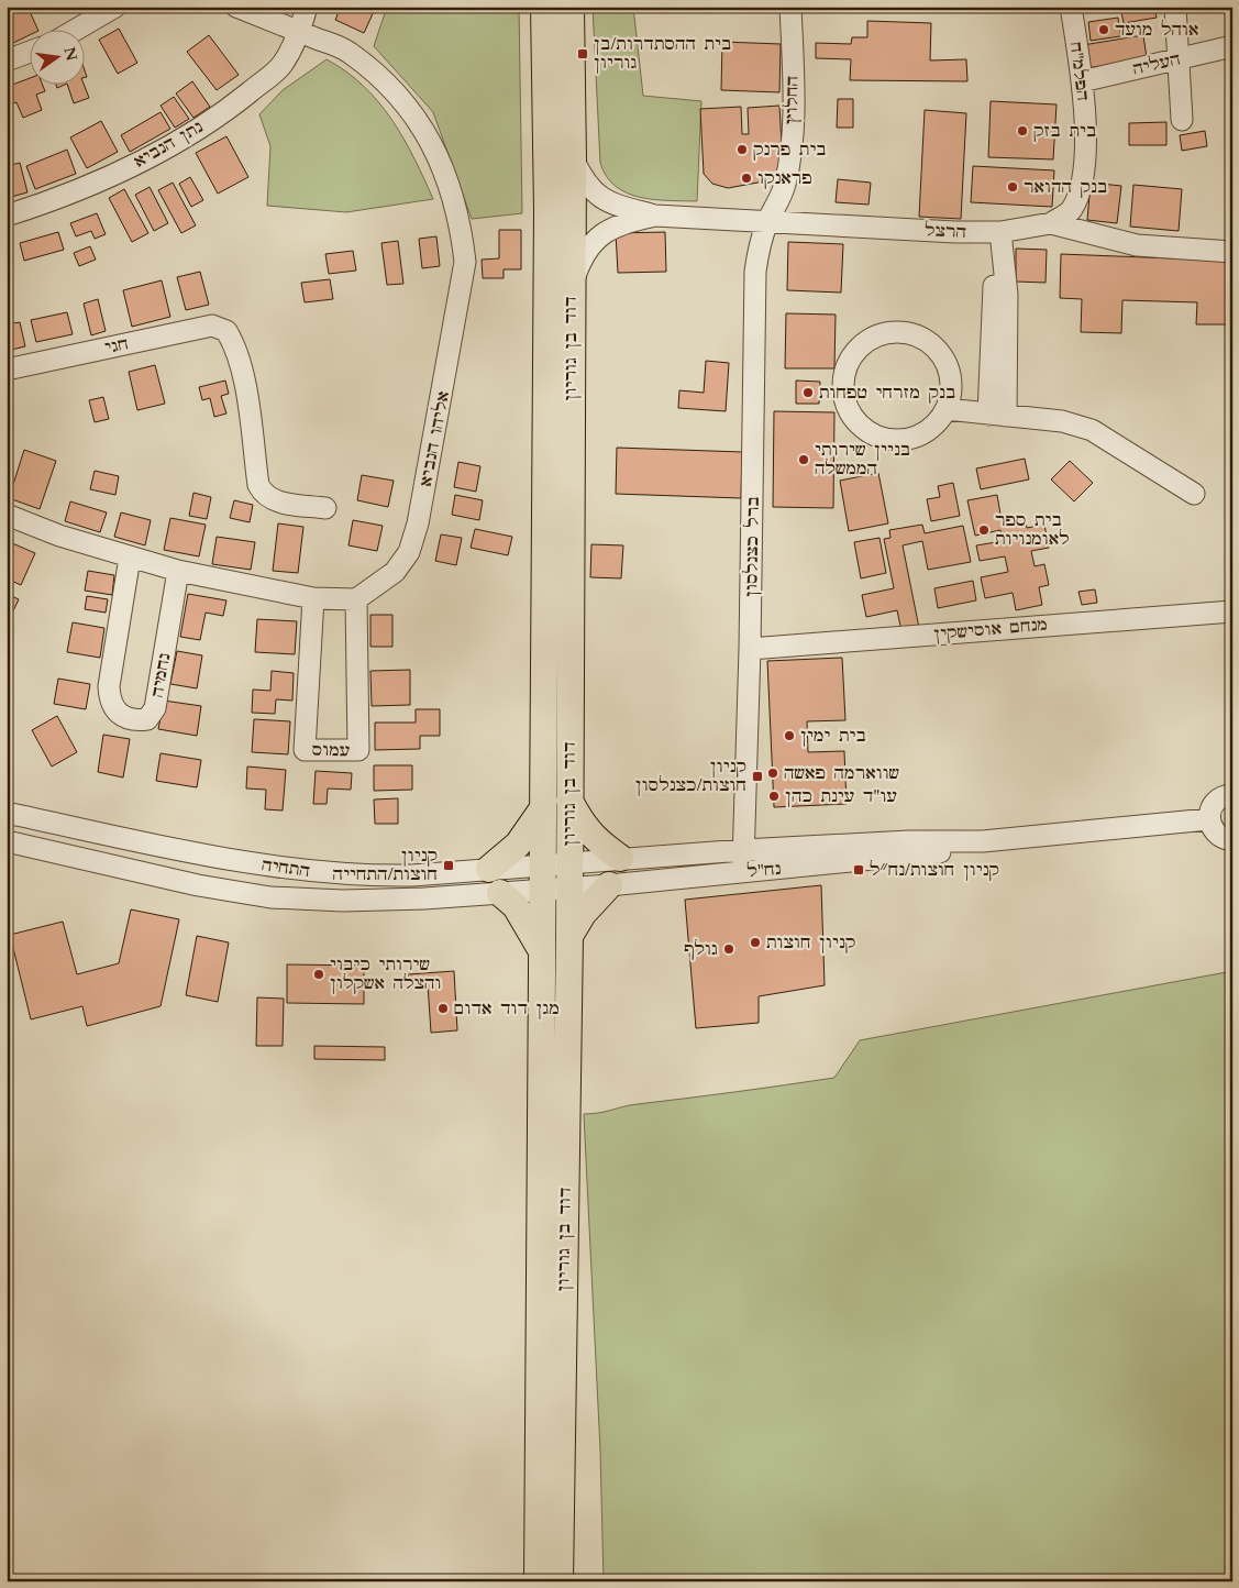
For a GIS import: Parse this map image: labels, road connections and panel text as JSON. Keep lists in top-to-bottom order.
{
  "streets": {
    "main road": ["דוד בן גוריון"],
    "street": [
      "העליה",
      "הפלמ\"ח",
      "החלוץ",
      "נתן הנביא",
      "הרצל",
      "חגי",
      "אליהו הנביא",
      "ברל כצנלסון",
      "מנחם אוסישקין",
      "נחמיה",
      "עמוס",
      "התחיה",
      "נח\"ל"
    ]
  },
  "crossings": [
    ["העליה", "הפלמ\"ח"],
    ["הפלמ\"ח", "הרצל"],
    ["החלוץ", "הרצל"],
    ["החלוץ", "ברל כצנלסון"],
    ["נתן הנביא", "אליהו הנביא"],
    ["הרצל", "דוד בן גוריון"],
    ["הרצל", "ברל כצנלסון"],
    ["דוד בן גוריון", "התחיה"],
    ["דוד בן גוריון", "נח\"ל"],
    ["אליהו הנביא", "עמוס"],
    ["ברל כצנלסון", "מנחם אוסישקין"],
    ["ברל כצנלסון", "נח\"ל"],
    ["התחיה", "נח\"ל"]
  ],
  "places": {
    "other": [
      "אוהל מועד",
      "בית בזק",
      "בית פרנק",
      "פראנקו",
      "בנק הדואר",
      "בנק מזרחי טפחות",
      "בניין שירותי הממשלה",
      "בית ספר לאומנויות",
      "בית ימין",
      "שווארמה פאשה",
      "עו\"ד עינת כהן",
      "קניון חוצות",
      "גולף",
      "שירותי כיבוי והצלה אשקלון",
      "מגן דוד אדום"
    ],
    "transit": [
      "בית ההסתדרות/בן גוריון",
      "קניון חוצות/כצנלסון",
      "קניון חוצות/התחייה",
      "קניון חוצות/נח״ל"
    ]
  },
  "north": "right"
}
